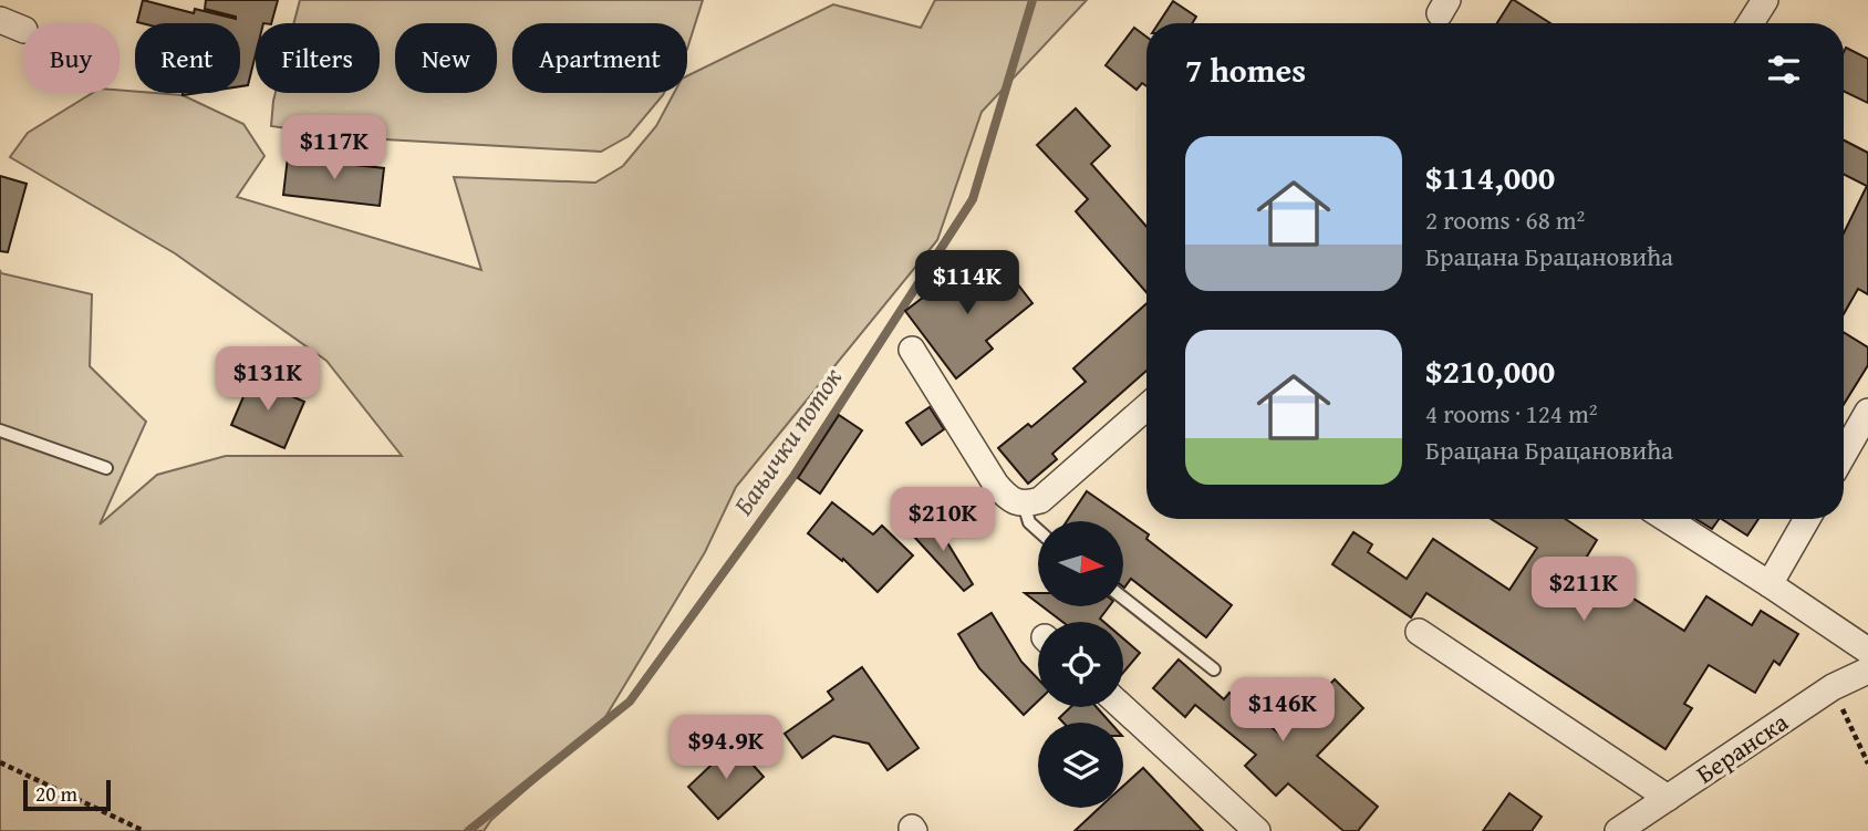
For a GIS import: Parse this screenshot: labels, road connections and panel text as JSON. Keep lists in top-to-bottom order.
{
  "streets": {
    "street": ["Беранска"]
  },
  "water": ["Бањички поток"],
  "scale_bar": "20 m",
  "north": "right",
  "page": {
    "chip": [
      "Buy",
      "Rent",
      "Filters",
      "New",
      "Apartment"
    ],
    "heading": "7 homes",
    "price": [
      "$117K",
      "$114K",
      "$131K",
      "$210K",
      "$211K",
      "$146K",
      "$94.9K"
    ],
    "list": [
      {
        "name": "$114,000",
        "note": "2 rooms · 68 m² · Брацана Брацановића"
      },
      {
        "name": "$210,000",
        "note": "4 rooms · 124 m² · Брацана Брацановића"
      }
    ],
    "scale": "20 m"
  }
}
